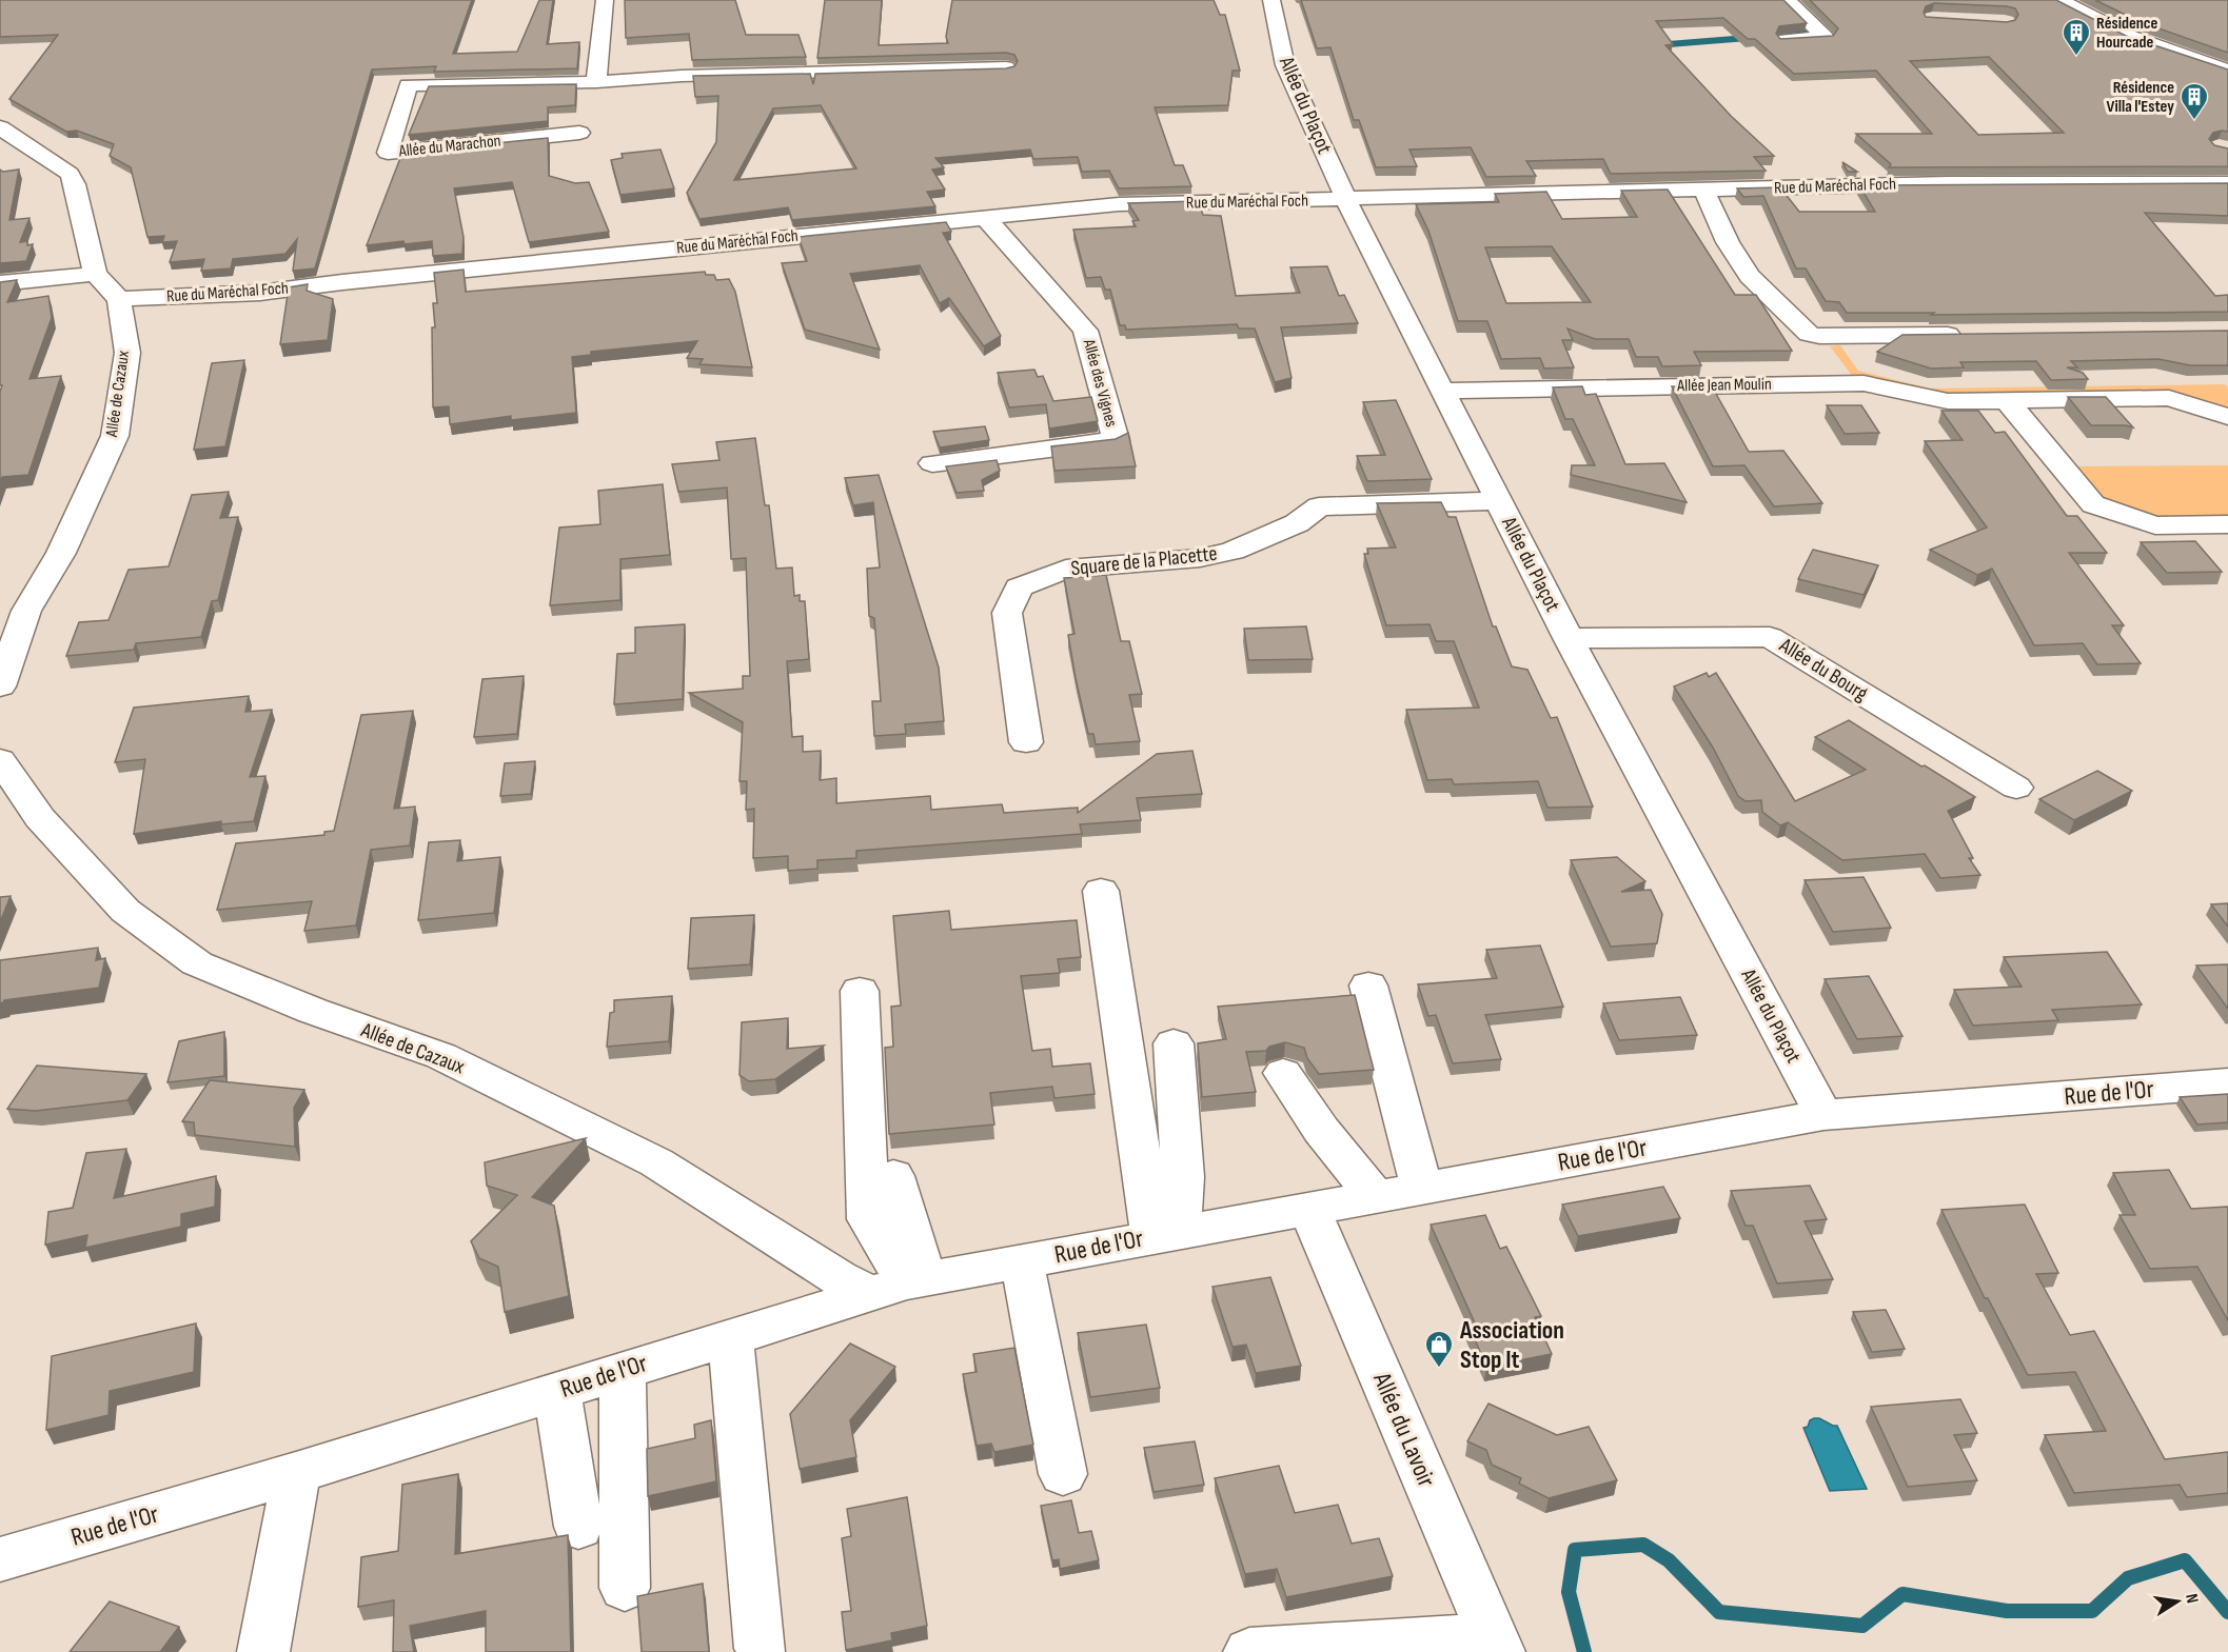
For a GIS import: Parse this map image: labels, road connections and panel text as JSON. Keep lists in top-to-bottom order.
{
  "streets": {
    "street": [
      "Allée du Plaçot",
      "Allée du Marachon",
      "Rue du Maréchal Foch",
      "Allée des Vignes",
      "Allée Jean Moulin",
      "Allée de Cazaux",
      "Square de la Placette",
      "Allée du Bourg",
      "Rue de l'Or",
      "Allée du Lavoir"
    ]
  },
  "crossings": [
    ["Allée du Plaçot", "Rue du Maréchal Foch"],
    ["Allée du Plaçot", "Allée Jean Moulin"],
    ["Allée du Plaçot", "Square de la Placette"],
    ["Allée du Plaçot", "Allée du Bourg"],
    ["Allée du Plaçot", "Rue de l'Or"],
    ["Rue du Maréchal Foch", "Allée des Vignes"],
    ["Rue du Maréchal Foch", "Allée de Cazaux"],
    ["Allée de Cazaux", "Rue de l'Or"],
    ["Rue de l'Or", "Allée du Lavoir"]
  ],
  "places": {
    "building": ["Résidence Hourcade", "Résidence Villa l'Estey"],
    "shop": ["Association Stop It"]
  },
  "north": "right"
}
